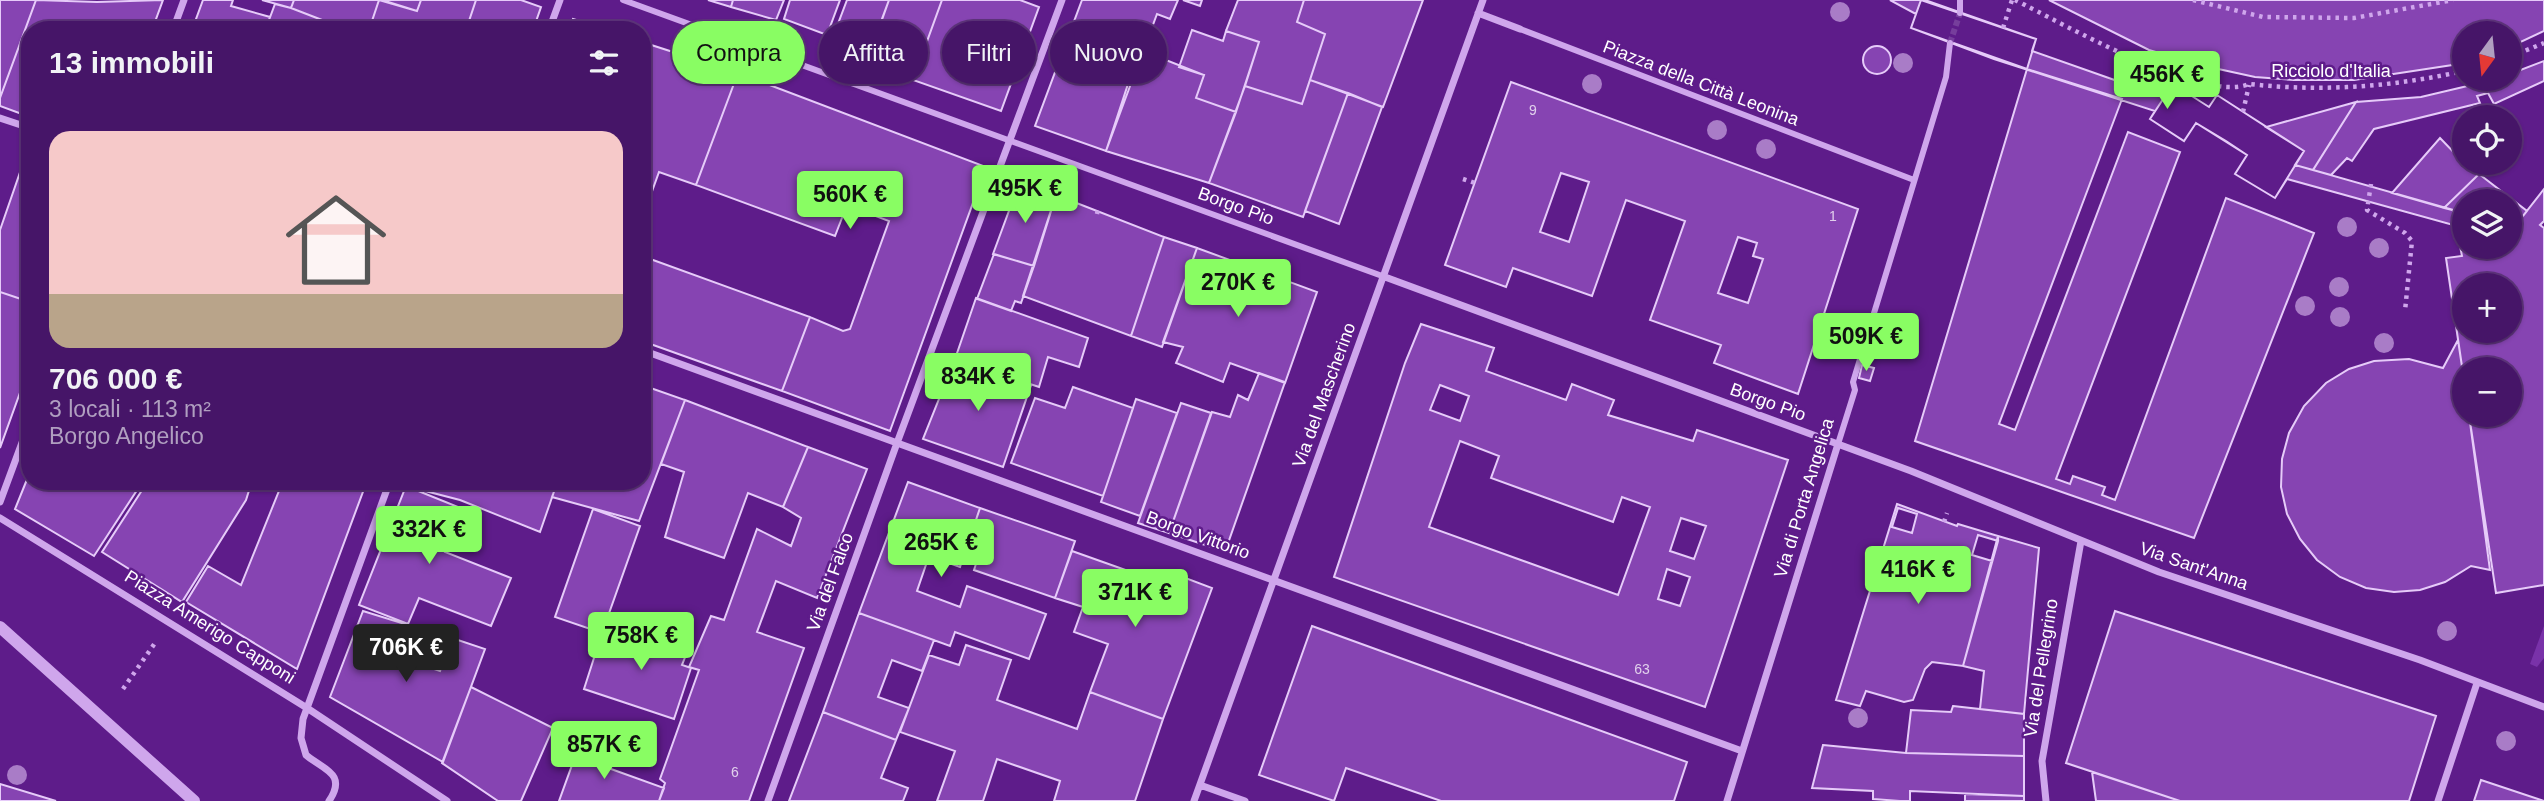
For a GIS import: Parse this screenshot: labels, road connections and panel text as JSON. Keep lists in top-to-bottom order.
{
  "streets": {
    "street": [
      "Piazza della Città Leonina",
      "Borgo Pio",
      "Via del Mascherino",
      "Via di Porta Angelica",
      "Borgo Vittorio",
      "Via Sant'Anna",
      "Via del Falco",
      "Piazza Amerigo Capponi",
      "Via del Pellegrino"
    ],
    "path": ["Ricciolo d'Italia"]
  },
  "crossings": [
    ["Piazza della Città Leonina", "Via del Mascherino"],
    ["Piazza della Città Leonina", "Via di Porta Angelica"],
    ["Borgo Pio", "Via del Mascherino"],
    ["Borgo Pio", "Via di Porta Angelica"],
    ["Borgo Pio", "Via Sant'Anna"],
    ["Borgo Pio", "Via del Falco"],
    ["Via del Mascherino", "Borgo Vittorio"],
    ["Via di Porta Angelica", "Borgo Vittorio"],
    ["Via di Porta Angelica", "Via Sant'Anna"],
    ["Borgo Vittorio", "Via del Falco"],
    ["Via Sant'Anna", "Via del Pellegrino"]
  ],
  "house_numbers": [
    "9",
    "1",
    "63",
    "6"
  ],
  "north": "bottom",
  "page": {
    "map_buttons": ["+", "−"],
    "chip": [
      "Compra",
      "Affitta",
      "Filtri",
      "Nuovo"
    ],
    "heading": "13 immobili",
    "price": [
      "456K €",
      "495K €",
      "560K €",
      "270K €",
      "509K €",
      "834K €",
      "332K €",
      "265K €",
      "416K €",
      "371K €",
      "758K €",
      "706K €",
      "857K €"
    ],
    "list": [
      {
        "name": "706 000 €",
        "note": "3 locali · 113 m² · Borgo Angelico"
      }
    ]
  }
}
